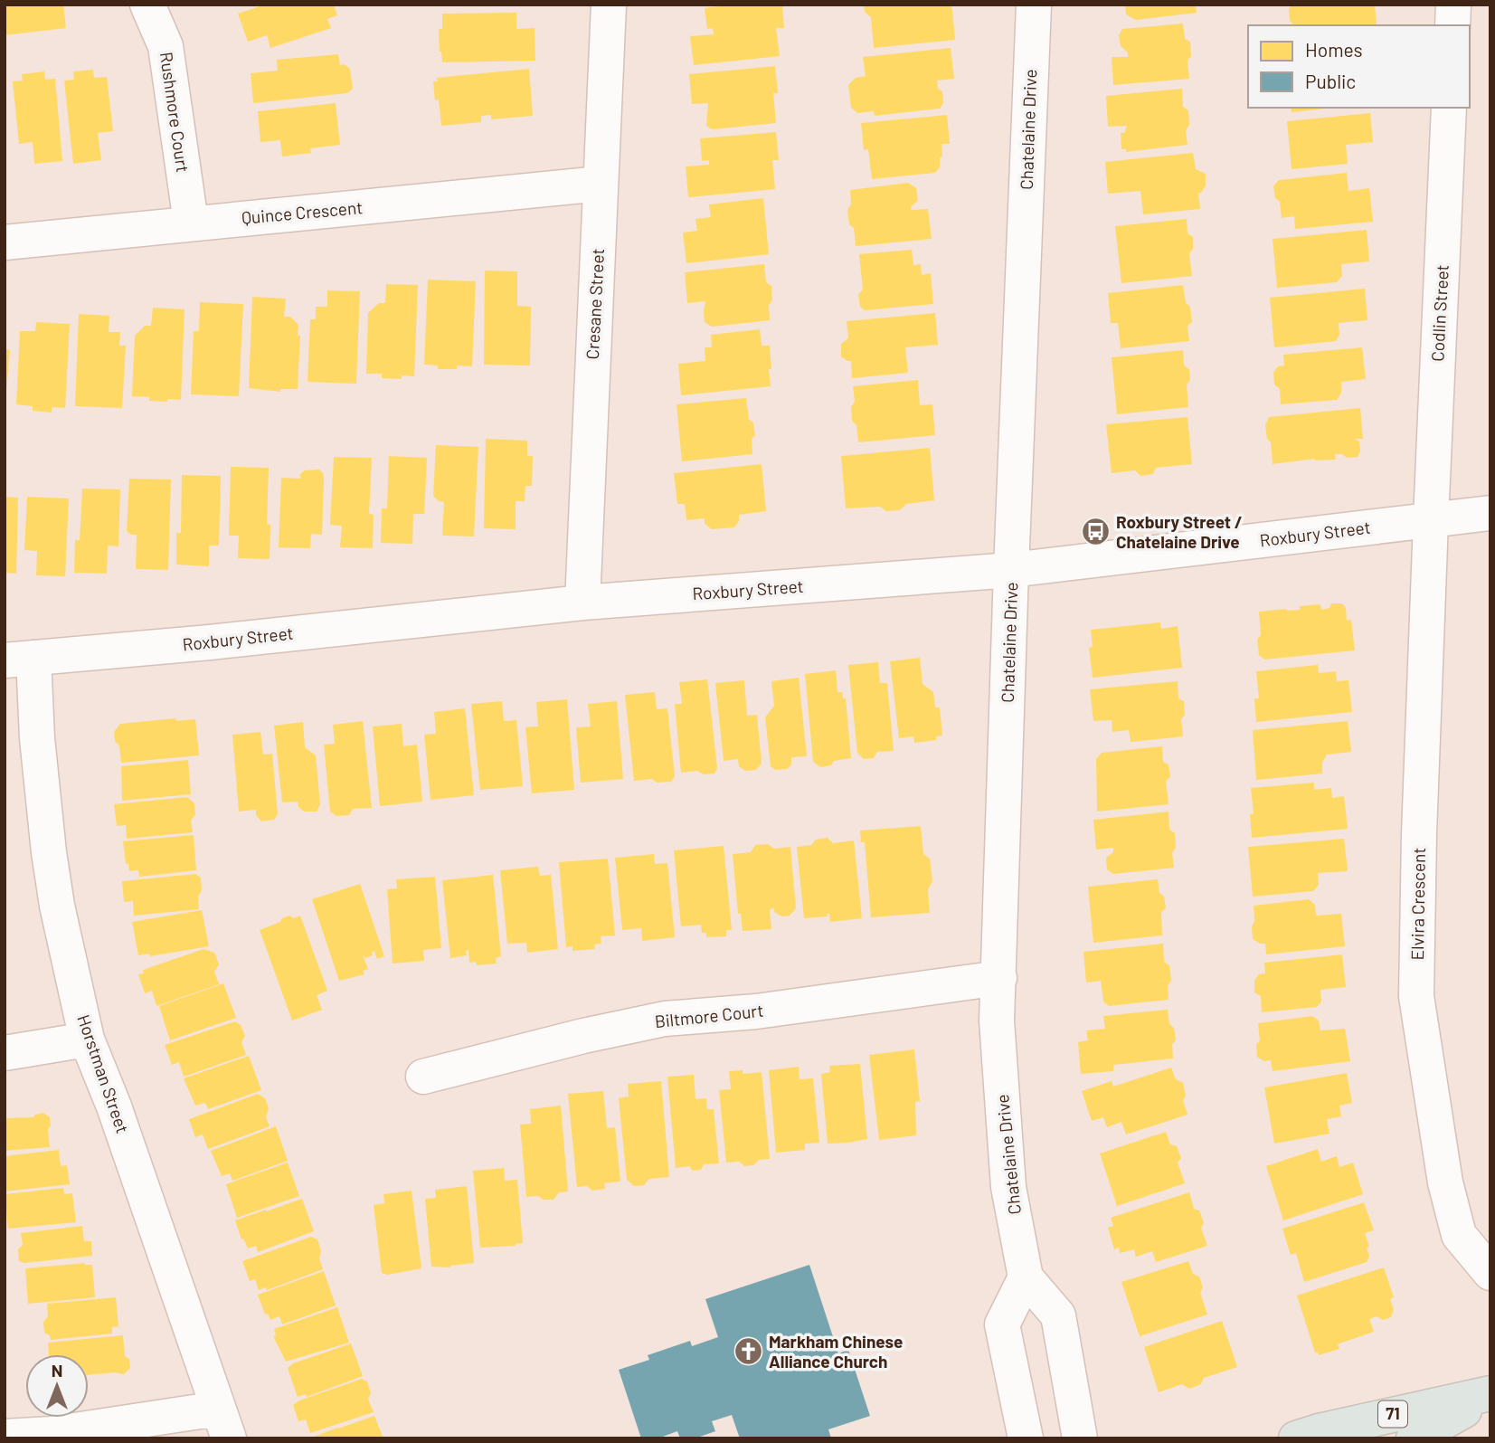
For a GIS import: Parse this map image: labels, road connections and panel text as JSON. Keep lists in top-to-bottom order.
{
  "streets": {
    "main road": ["71"],
    "street": [
      "Rushmore Court",
      "Chatelaine Drive",
      "Quince Crescent",
      "Cresane Street",
      "Codlin Street",
      "Roxbury Street",
      "Elvira Crescent",
      "Biltmore Court",
      "Horstman Street"
    ]
  },
  "crossings": [
    ["Rushmore Court", "Quince Crescent"],
    ["Chatelaine Drive", "Roxbury Street"],
    ["Chatelaine Drive", "Biltmore Court"],
    ["Quince Crescent", "Cresane Street"],
    ["Cresane Street", "Roxbury Street"],
    ["Codlin Street", "Roxbury Street"],
    ["Codlin Street", "Elvira Crescent"],
    ["Roxbury Street", "Elvira Crescent"],
    ["Roxbury Street", "Horstman Street"]
  ],
  "places": {
    "bus stop": ["Roxbury Street / Chatelaine Drive"],
    "church": ["Markham Chinese Alliance Church"]
  },
  "legend": ["Homes", "Public"],
  "north": "top"
}
